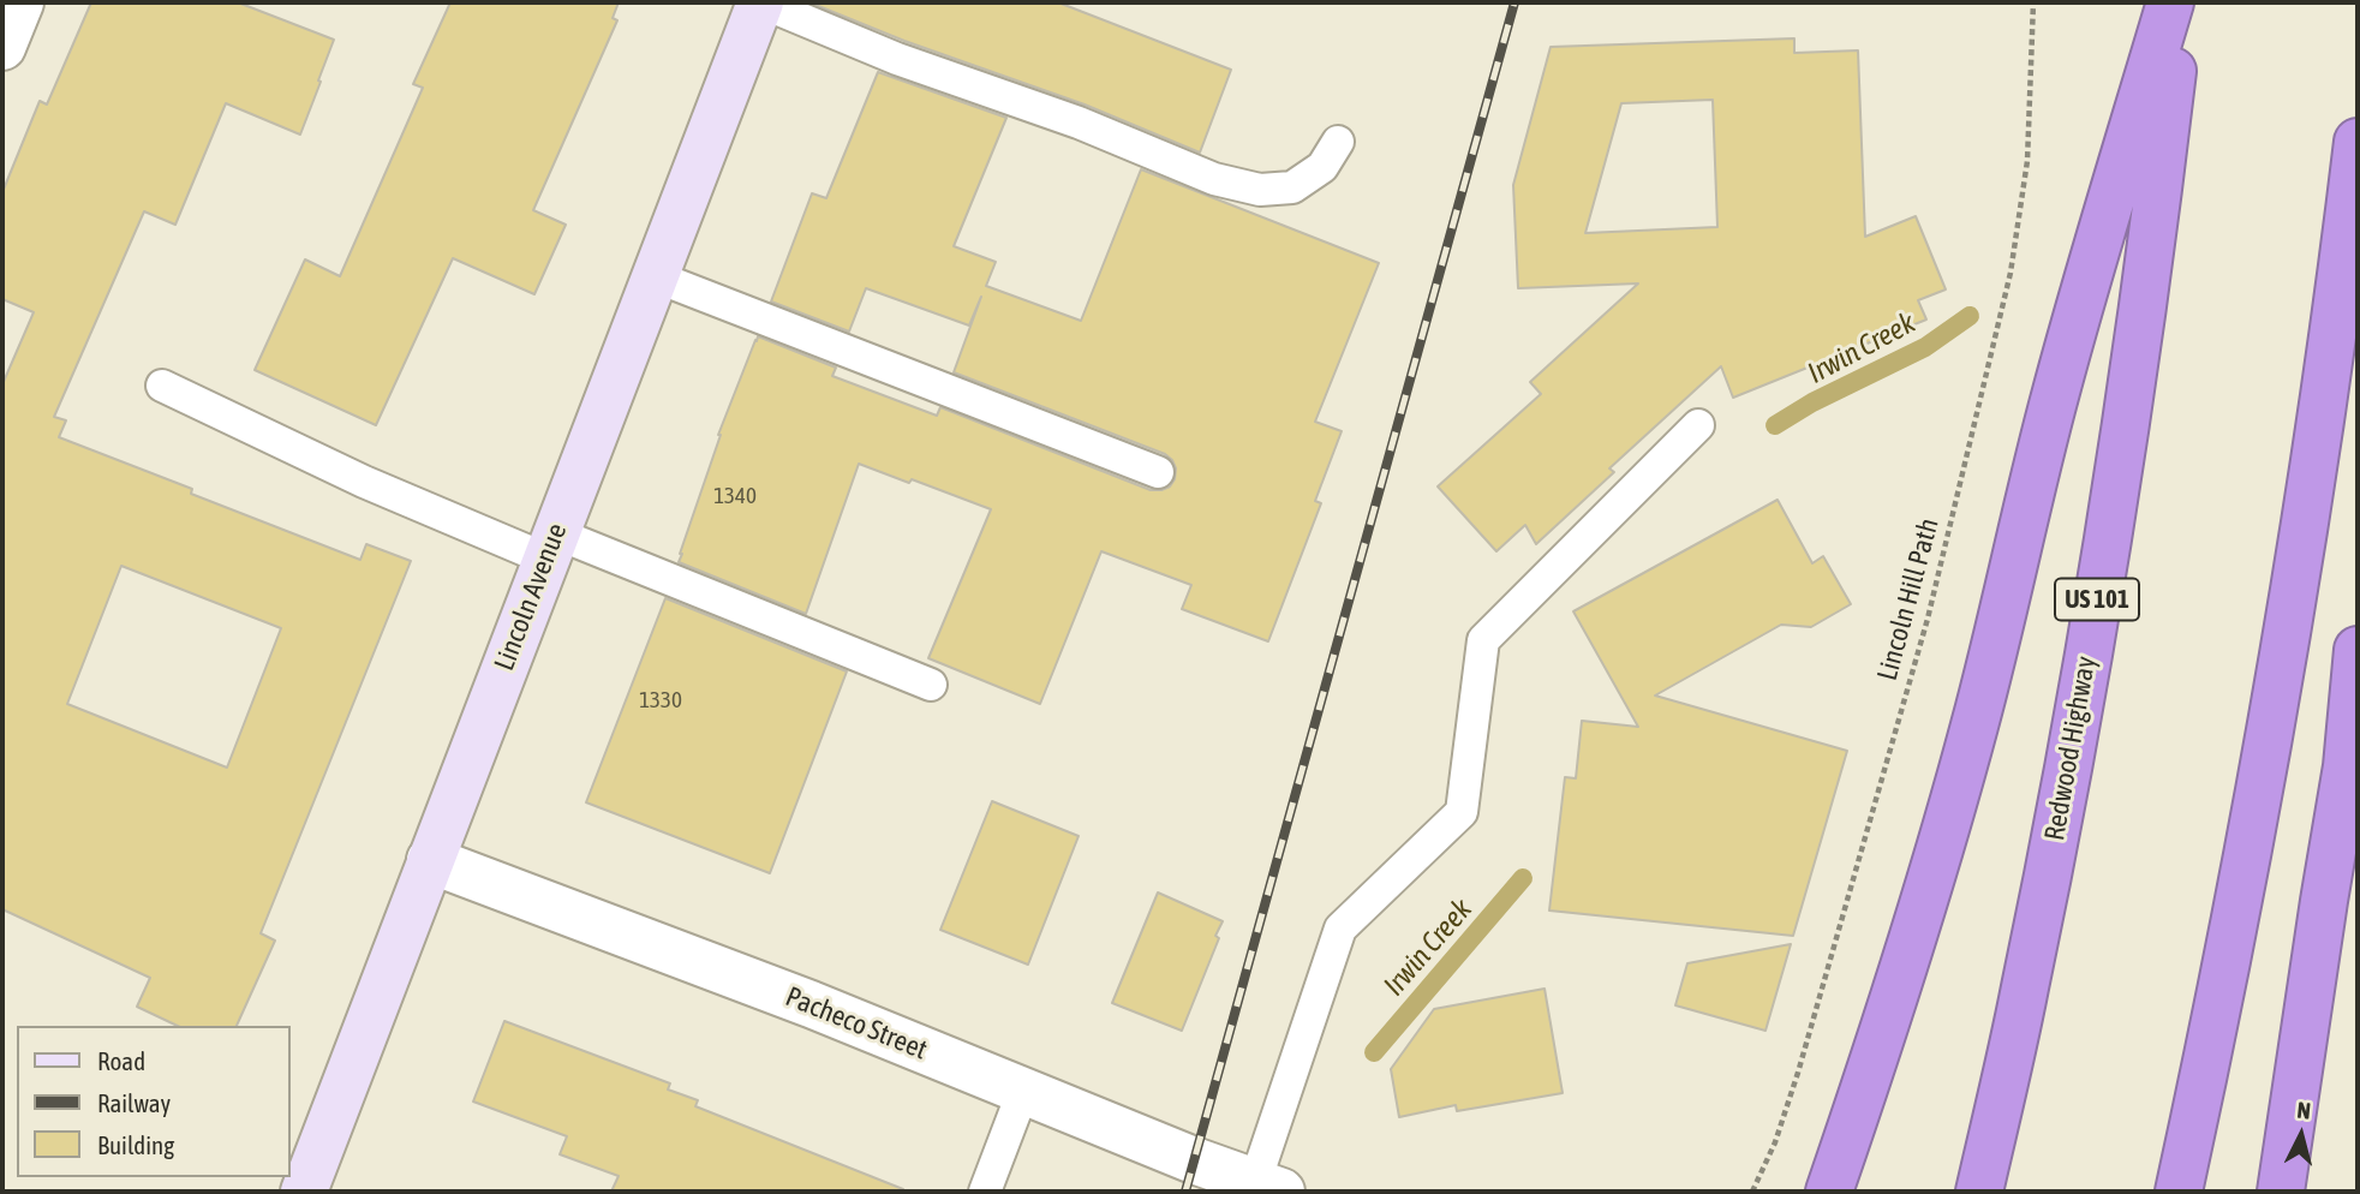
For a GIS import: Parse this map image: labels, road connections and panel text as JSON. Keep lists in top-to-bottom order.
{
  "streets": {
    "highway": ["US 101", "Redwood Highway"],
    "main road": ["Lincoln Avenue"],
    "street": ["Pacheco Street"],
    "path": ["Lincoln Hill Path"]
  },
  "crossings": [
    ["Lincoln Avenue", "Pacheco Street"]
  ],
  "water": ["Irwin Creek"],
  "house_numbers": ["1340", "1330"],
  "legend": ["Road", "Railway", "Building"],
  "north": "top"
}
